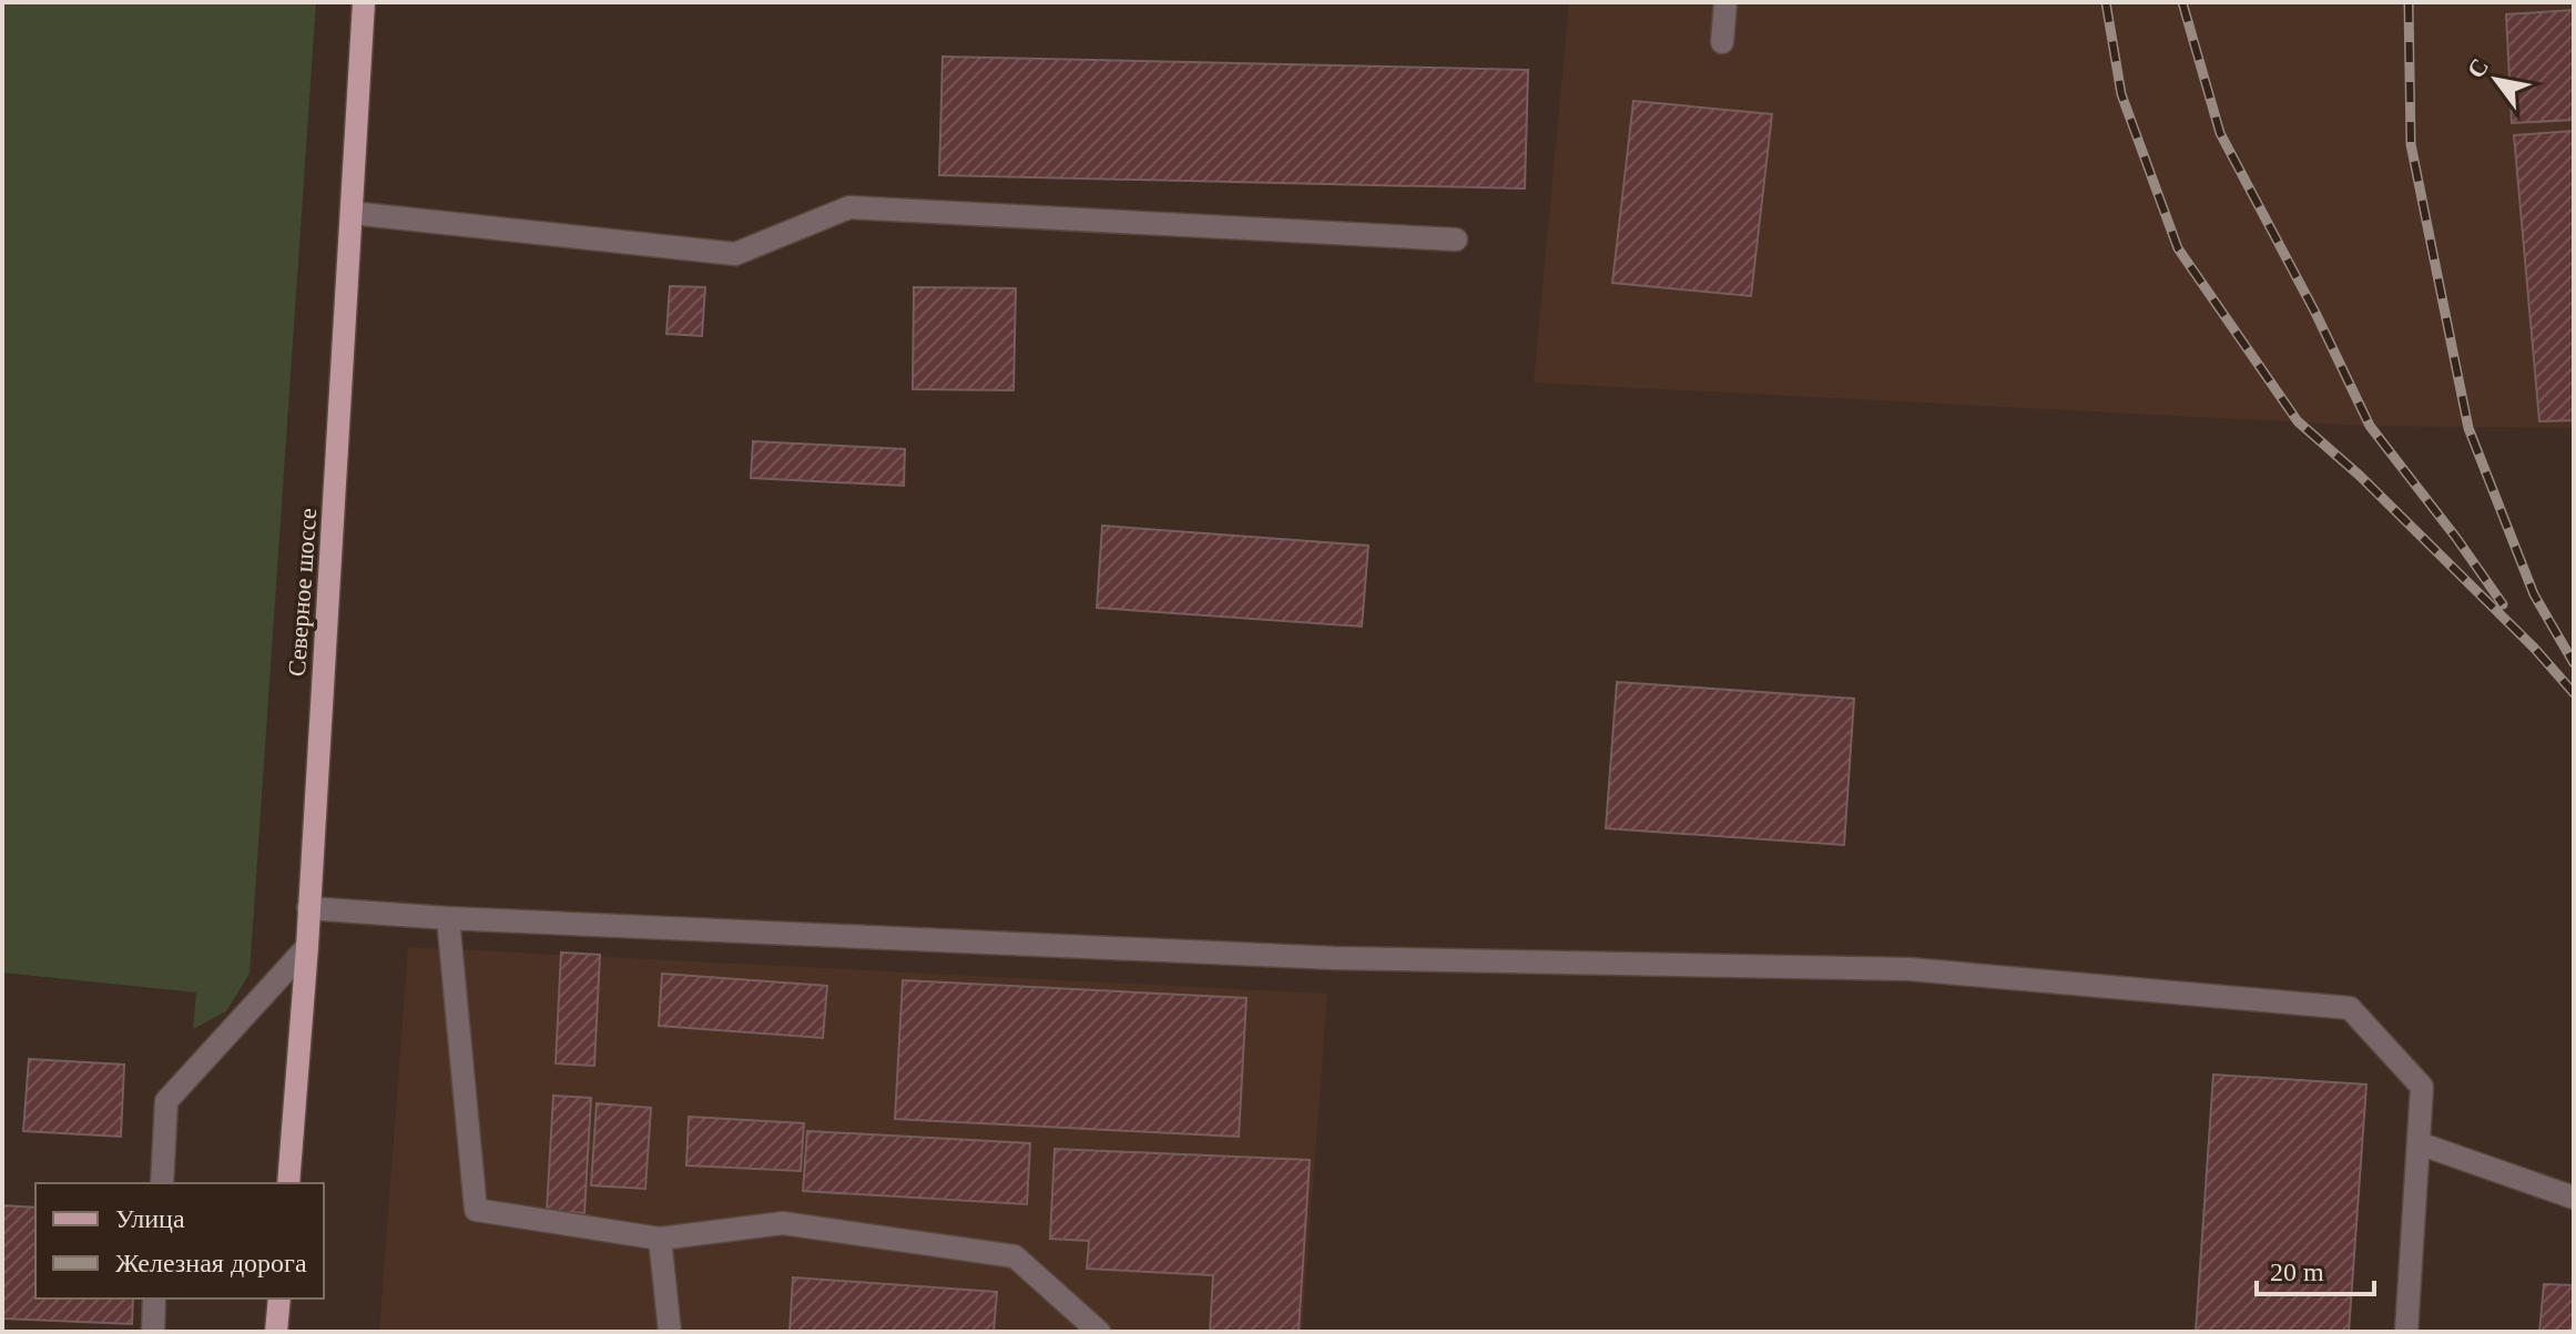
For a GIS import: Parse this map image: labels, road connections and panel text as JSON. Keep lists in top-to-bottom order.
{
  "streets": {
    "main road": ["Северное шоссе"]
  },
  "legend": ["Улица", "Железная дорога"],
  "scale_bar": "20 m",
  "north": "top left"
}
